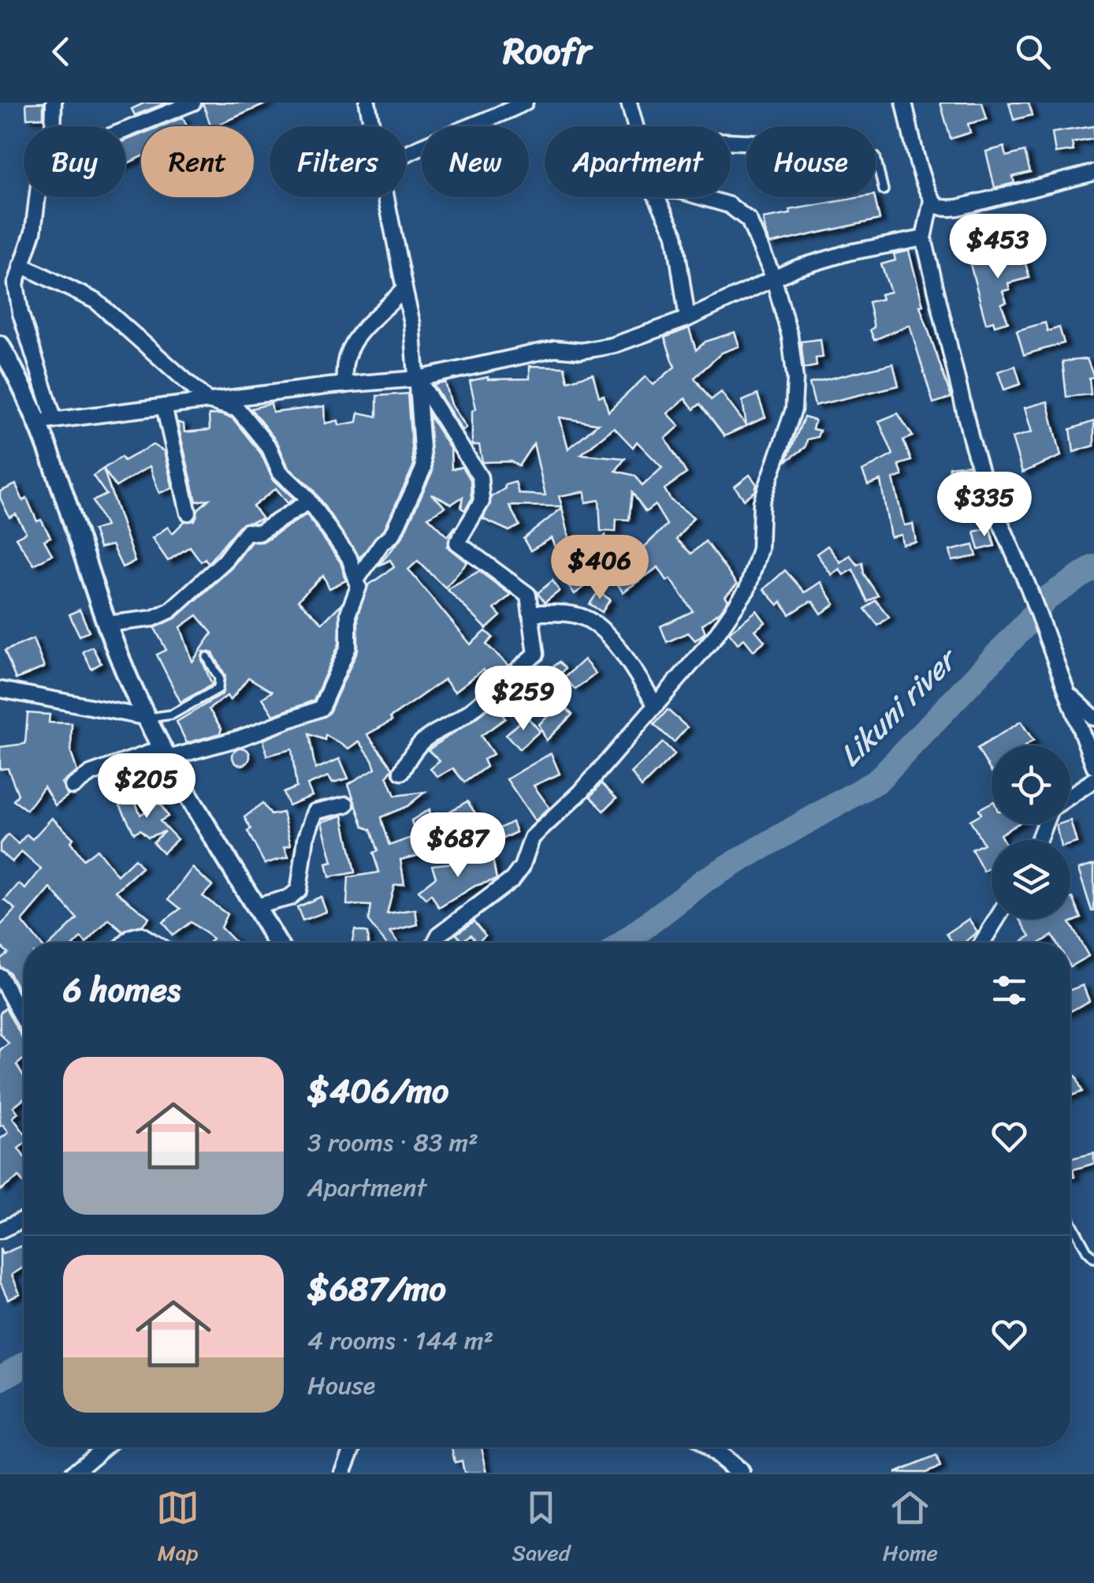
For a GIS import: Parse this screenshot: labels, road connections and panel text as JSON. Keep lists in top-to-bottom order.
{
  "water": ["Likuni river"],
  "page": {
    "header": "Roofr",
    "chip": [
      "Buy",
      "Rent",
      "Filters",
      "New",
      "Apartment",
      "House"
    ],
    "price": [
      "$453",
      "$335",
      "$406",
      "$259",
      "$205",
      "$687"
    ],
    "heading": "6 homes",
    "list": [
      {
        "name": "$406/mo",
        "note": "3 rooms · 83 m² · Apartment"
      },
      {
        "name": "$687/mo",
        "note": "4 rooms · 144 m² · House"
      }
    ],
    "tabs": ["Map", "Saved", "Home"]
  }
}
